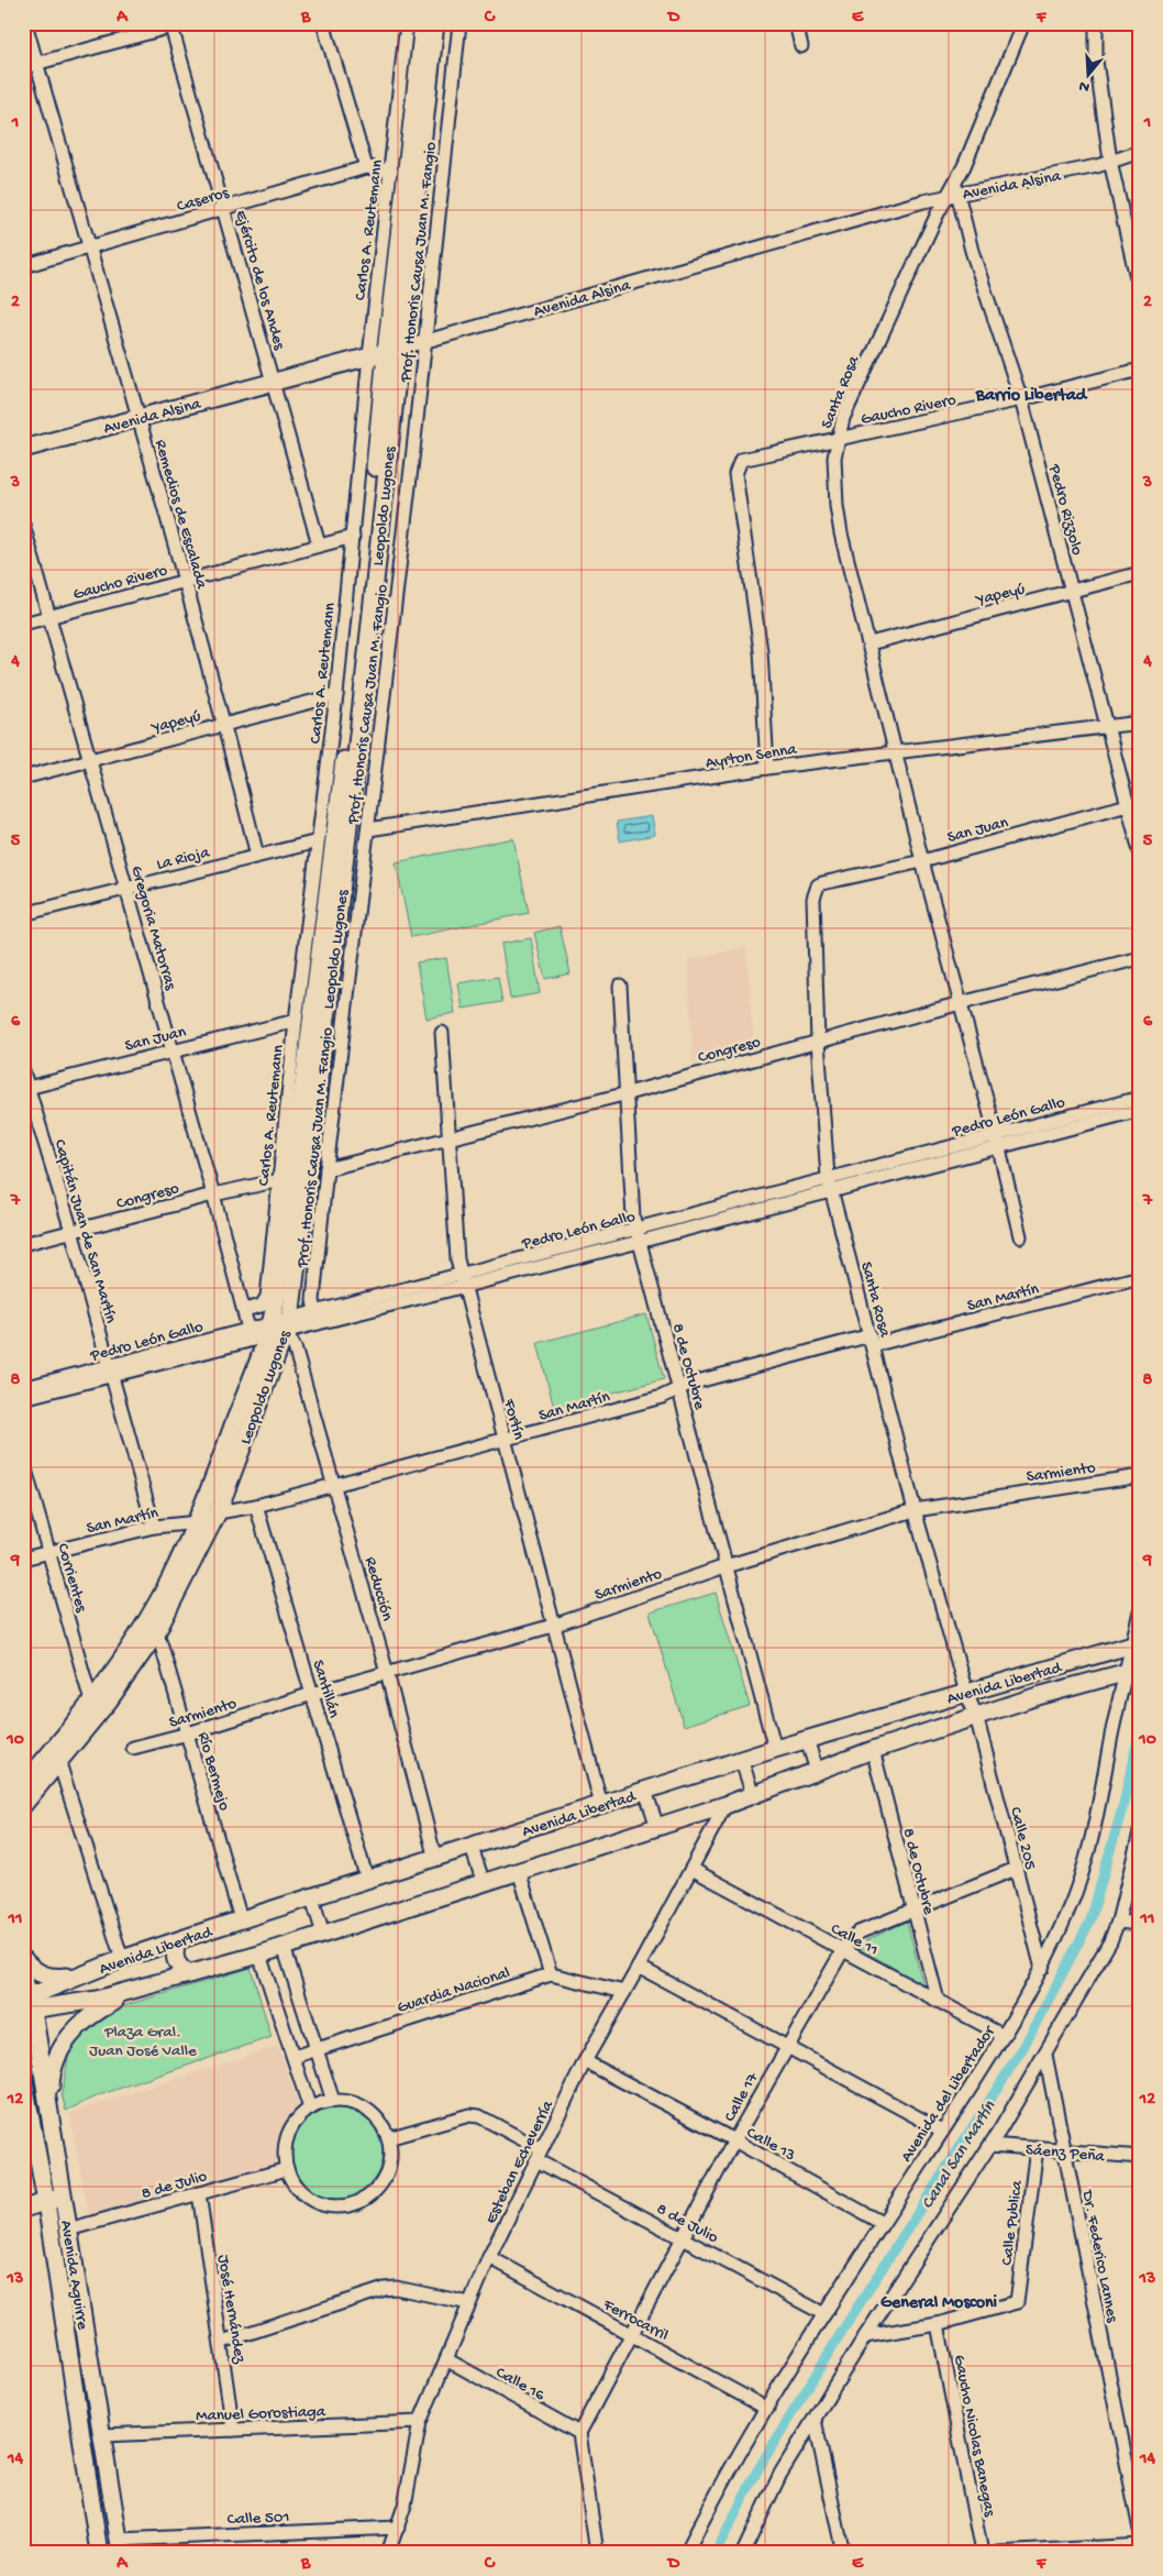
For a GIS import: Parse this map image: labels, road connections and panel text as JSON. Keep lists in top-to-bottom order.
{
  "streets": {
    "main road": [
      "Avenida Alsina",
      "Leopoldo Lugones",
      "Avenida Libertad",
      "Avenida Aguirre"
    ],
    "street": [
      "Caseros",
      "Carlos A. Reutemann",
      "Prof. Honoris Causa Juan M. Fangio",
      "Ejército de los Andes",
      "Santa Rosa",
      "Gaucho Rivero",
      "Pedro Rizzolo",
      "Remedios de Escalada",
      "Yapeyú",
      "Ayrton Senna",
      "San Juan",
      "La Rioja",
      "Gregoria Matorras",
      "Congreso",
      "Pedro León Gallo",
      "Capitán Juan de San Martín",
      "San Martín",
      "8 de Octubre",
      "Fortín",
      "Sarmiento",
      "Corrientes",
      "Reducción",
      "Santillán",
      "Río Bermejo",
      "Calle 205",
      "Calle 11",
      "Guardia Nacional",
      "Avenida del Libertador",
      "Calle 17",
      "Calle 13",
      "Sáenz Peña",
      "Esteban Echeverría",
      "8 de Julio",
      "Calle Publica",
      "Dr. Federico Lannes",
      "José Hernández",
      "Ferrocarril",
      "Calle 16",
      "Manuel Gorostiaga",
      "Gaucho Nicolas Banegas",
      "Calle 501"
    ]
  },
  "crossings": [
    ["Avenida Alsina", "Carlos A. Reutemann"],
    ["Avenida Alsina", "Prof. Honoris Causa Juan M. Fangio"],
    ["Avenida Alsina", "Ejército de los Andes"],
    ["Avenida Alsina", "Santa Rosa"],
    ["Avenida Alsina", "Leopoldo Lugones"],
    ["Avenida Alsina", "Pedro Rizzolo"],
    ["Avenida Alsina", "Remedios de Escalada"],
    ["Caseros", "Carlos A. Reutemann"],
    ["Caseros", "Ejército de los Andes"],
    ["Caseros", "Remedios de Escalada"],
    ["Carlos A. Reutemann", "Gaucho Rivero"],
    ["Carlos A. Reutemann", "Leopoldo Lugones"],
    ["Carlos A. Reutemann", "Yapeyú"],
    ["Carlos A. Reutemann", "San Juan"],
    ["Carlos A. Reutemann", "La Rioja"],
    ["Carlos A. Reutemann", "Gregoria Matorras"],
    ["Carlos A. Reutemann", "Congreso"],
    ["Prof. Honoris Causa Juan M. Fangio", "Ayrton Senna"],
    ["Prof. Honoris Causa Juan M. Fangio", "Congreso"],
    ["Prof. Honoris Causa Juan M. Fangio", "Pedro León Gallo"],
    ["Ejército de los Andes", "Gaucho Rivero"],
    ["Santa Rosa", "Gaucho Rivero"],
    ["Santa Rosa", "Pedro Rizzolo"],
    ["Santa Rosa", "Yapeyú"],
    ["Santa Rosa", "Ayrton Senna"],
    ["Santa Rosa", "San Juan"],
    ["Santa Rosa", "Congreso"],
    ["Santa Rosa", "Pedro León Gallo"],
    ["Santa Rosa", "San Martín"],
    ["Santa Rosa", "Sarmiento"],
    ["Santa Rosa", "Avenida Libertad"],
    ["Santa Rosa", "Calle 205"],
    ["Gaucho Rivero", "Pedro Rizzolo"],
    ["Gaucho Rivero", "Remedios de Escalada"],
    ["Gaucho Rivero", "Ayrton Senna"],
    ["Gaucho Rivero", "Gregoria Matorras"],
    ["Leopoldo Lugones", "Pedro León Gallo"],
    ["Leopoldo Lugones", "San Martín"],
    ["Leopoldo Lugones", "Corrientes"],
    ["Leopoldo Lugones", "Reducción"],
    ["Leopoldo Lugones", "Río Bermejo"],
    ["Pedro Rizzolo", "Yapeyú"],
    ["Pedro Rizzolo", "Ayrton Senna"],
    ["Pedro Rizzolo", "San Juan"],
    ["Remedios de Escalada", "Yapeyú"],
    ["Remedios de Escalada", "La Rioja"],
    ["Yapeyú", "Gregoria Matorras"],
    ["San Juan", "Gregoria Matorras"],
    ["San Juan", "Capitán Juan de San Martín"],
    ["La Rioja", "Gregoria Matorras"],
    ["Gregoria Matorras", "Congreso"],
    ["Gregoria Matorras", "Pedro León Gallo"],
    ["Congreso", "Capitán Juan de San Martín"],
    ["Congreso", "8 de Octubre"],
    ["Congreso", "Fortín"],
    ["Pedro León Gallo", "Capitán Juan de San Martín"],
    ["Pedro León Gallo", "8 de Octubre"],
    ["Pedro León Gallo", "Fortín"],
    ["Pedro León Gallo", "Reducción"],
    ["Capitán Juan de San Martín", "San Martín"],
    ["San Martín", "8 de Octubre"],
    ["San Martín", "Fortín"],
    ["San Martín", "Corrientes"],
    ["San Martín", "Reducción"],
    ["San Martín", "Santillán"],
    ["8 de Octubre", "Sarmiento"],
    ["8 de Octubre", "Avenida Libertad"],
    ["8 de Octubre", "Calle 11"],
    ["8 de Octubre", "Calle 17"],
    ["Fortín", "Sarmiento"],
    ["Fortín", "Avenida Libertad"],
    ["Sarmiento", "Reducción"],
    ["Sarmiento", "Santillán"],
    ["Sarmiento", "Río Bermejo"],
    ["Reducción", "Avenida Libertad"],
    ["Avenida Libertad", "Santillán"],
    ["Avenida Libertad", "Río Bermejo"],
    ["Avenida Libertad", "Calle 205"],
    ["Avenida Libertad", "Avenida del Libertador"],
    ["Avenida Libertad", "Esteban Echeverría"],
    ["Avenida Libertad", "Avenida Aguirre"],
    ["Calle 205", "Avenida del Libertador"],
    ["Calle 205", "Calle 17"],
    ["Calle 11", "Avenida del Libertador"],
    ["Calle 11", "Calle 17"],
    ["Calle 11", "Esteban Echeverría"],
    ["Avenida del Libertador", "Calle 13"],
    ["Avenida del Libertador", "8 de Julio"],
    ["Avenida del Libertador", "Ferrocarril"],
    ["Calle 17", "Calle 13"],
    ["Calle 17", "8 de Julio"],
    ["Calle 17", "Ferrocarril"],
    ["Calle 17", "Calle 16"],
    ["Calle 13", "Esteban Echeverría"],
    ["Sáenz Peña", "Calle Publica"],
    ["Sáenz Peña", "Dr. Federico Lannes"],
    ["Esteban Echeverría", "8 de Julio"],
    ["Esteban Echeverría", "Ferrocarril"],
    ["Esteban Echeverría", "Calle 16"],
    ["Esteban Echeverría", "Manuel Gorostiaga"],
    ["Esteban Echeverría", "Calle 501"],
    ["8 de Julio", "Avenida Aguirre"],
    ["8 de Julio", "José Hernández"],
    ["Calle Publica", "Gaucho Nicolas Banegas"],
    ["Avenida Aguirre", "Manuel Gorostiaga"],
    ["Avenida Aguirre", "Calle 501"],
    ["José Hernández", "Manuel Gorostiaga"]
  ],
  "districts": ["Barrio Libertad", "General Mosconi"],
  "water": ["Canal San Martín"],
  "parks": ["Plaza Gral. Juan José Valle"],
  "north": "bottom",
  "grid": {
    "columns": [
      "A",
      "B",
      "C",
      "D",
      "E",
      "F"
    ],
    "rows": [
      "1",
      "2",
      "3",
      "4",
      "5",
      "6",
      "7",
      "8",
      "9",
      "10",
      "11",
      "12",
      "13",
      "14"
    ]
  }
}
